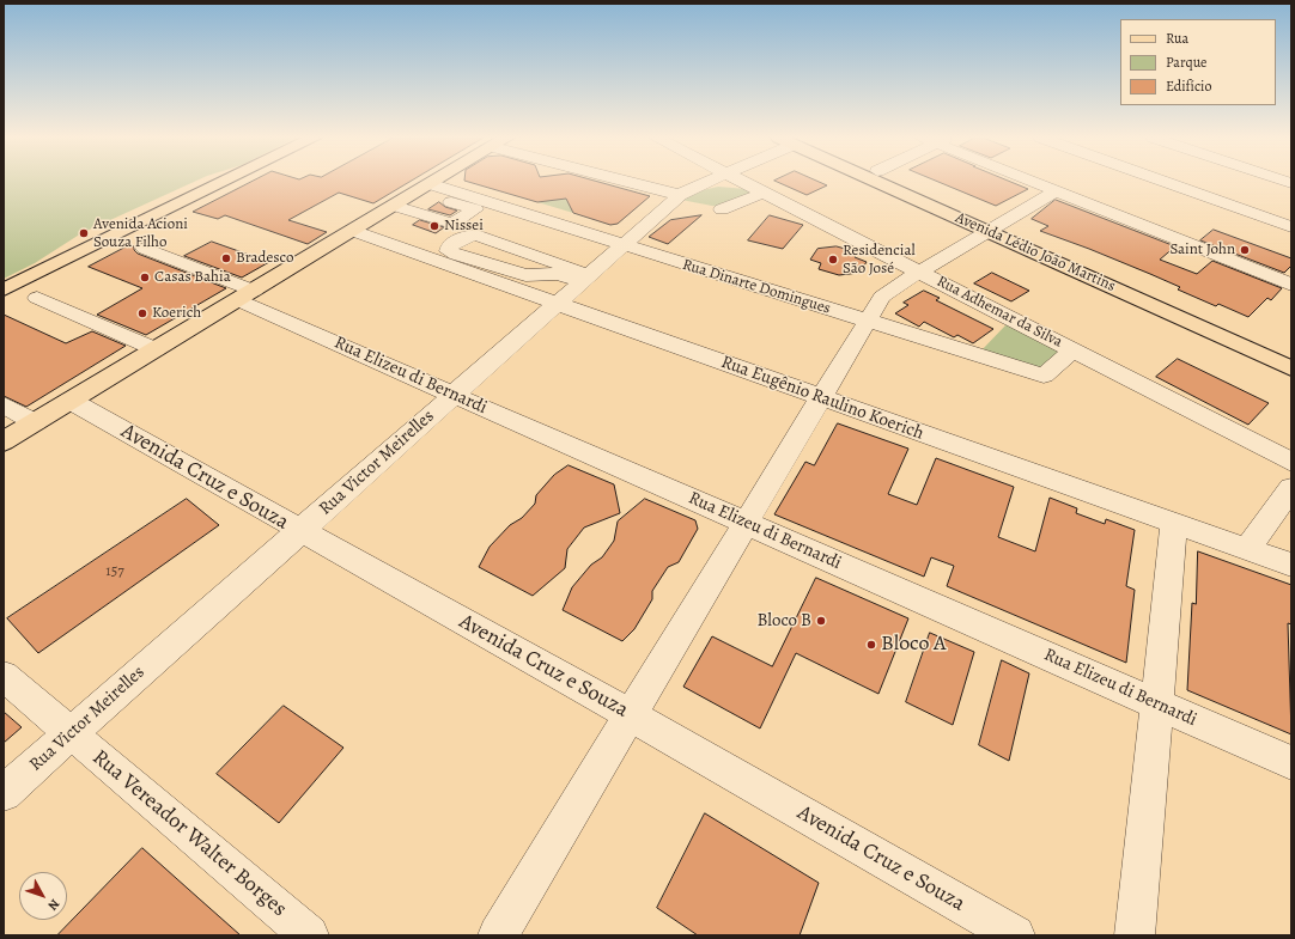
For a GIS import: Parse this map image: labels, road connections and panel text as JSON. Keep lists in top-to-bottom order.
{
  "streets": {
    "main road": ["Avenida Lédio João Martins"],
    "street": [
      "Rua Dinarte Domingues",
      "Rua Adhemar da Silva",
      "Rua Elizeu di Bernardi",
      "Rua Eugênio Raulino Koerich",
      "Rua Victor Meirelles",
      "Avenida Cruz e Souza",
      "Rua Vereador Walter Borges"
    ]
  },
  "crossings": [
    ["Rua Dinarte Domingues", "Rua Adhemar da Silva"],
    ["Rua Dinarte Domingues", "Rua Victor Meirelles"],
    ["Rua Elizeu di Bernardi", "Rua Victor Meirelles"],
    ["Rua Eugênio Raulino Koerich", "Rua Victor Meirelles"],
    ["Rua Victor Meirelles", "Avenida Cruz e Souza"],
    ["Rua Victor Meirelles", "Rua Vereador Walter Borges"]
  ],
  "places": [
    "Nissei",
    "Avenida Acioni Souza Filho",
    "Saint John",
    "Bradesco",
    "Residencial São José",
    "Casas Bahia",
    "Koerich",
    "Bloco B",
    "Bloco A"
  ],
  "house_numbers": ["157"],
  "legend": ["Rua", "Parque", "Edifício"],
  "north": "bottom right"
}
